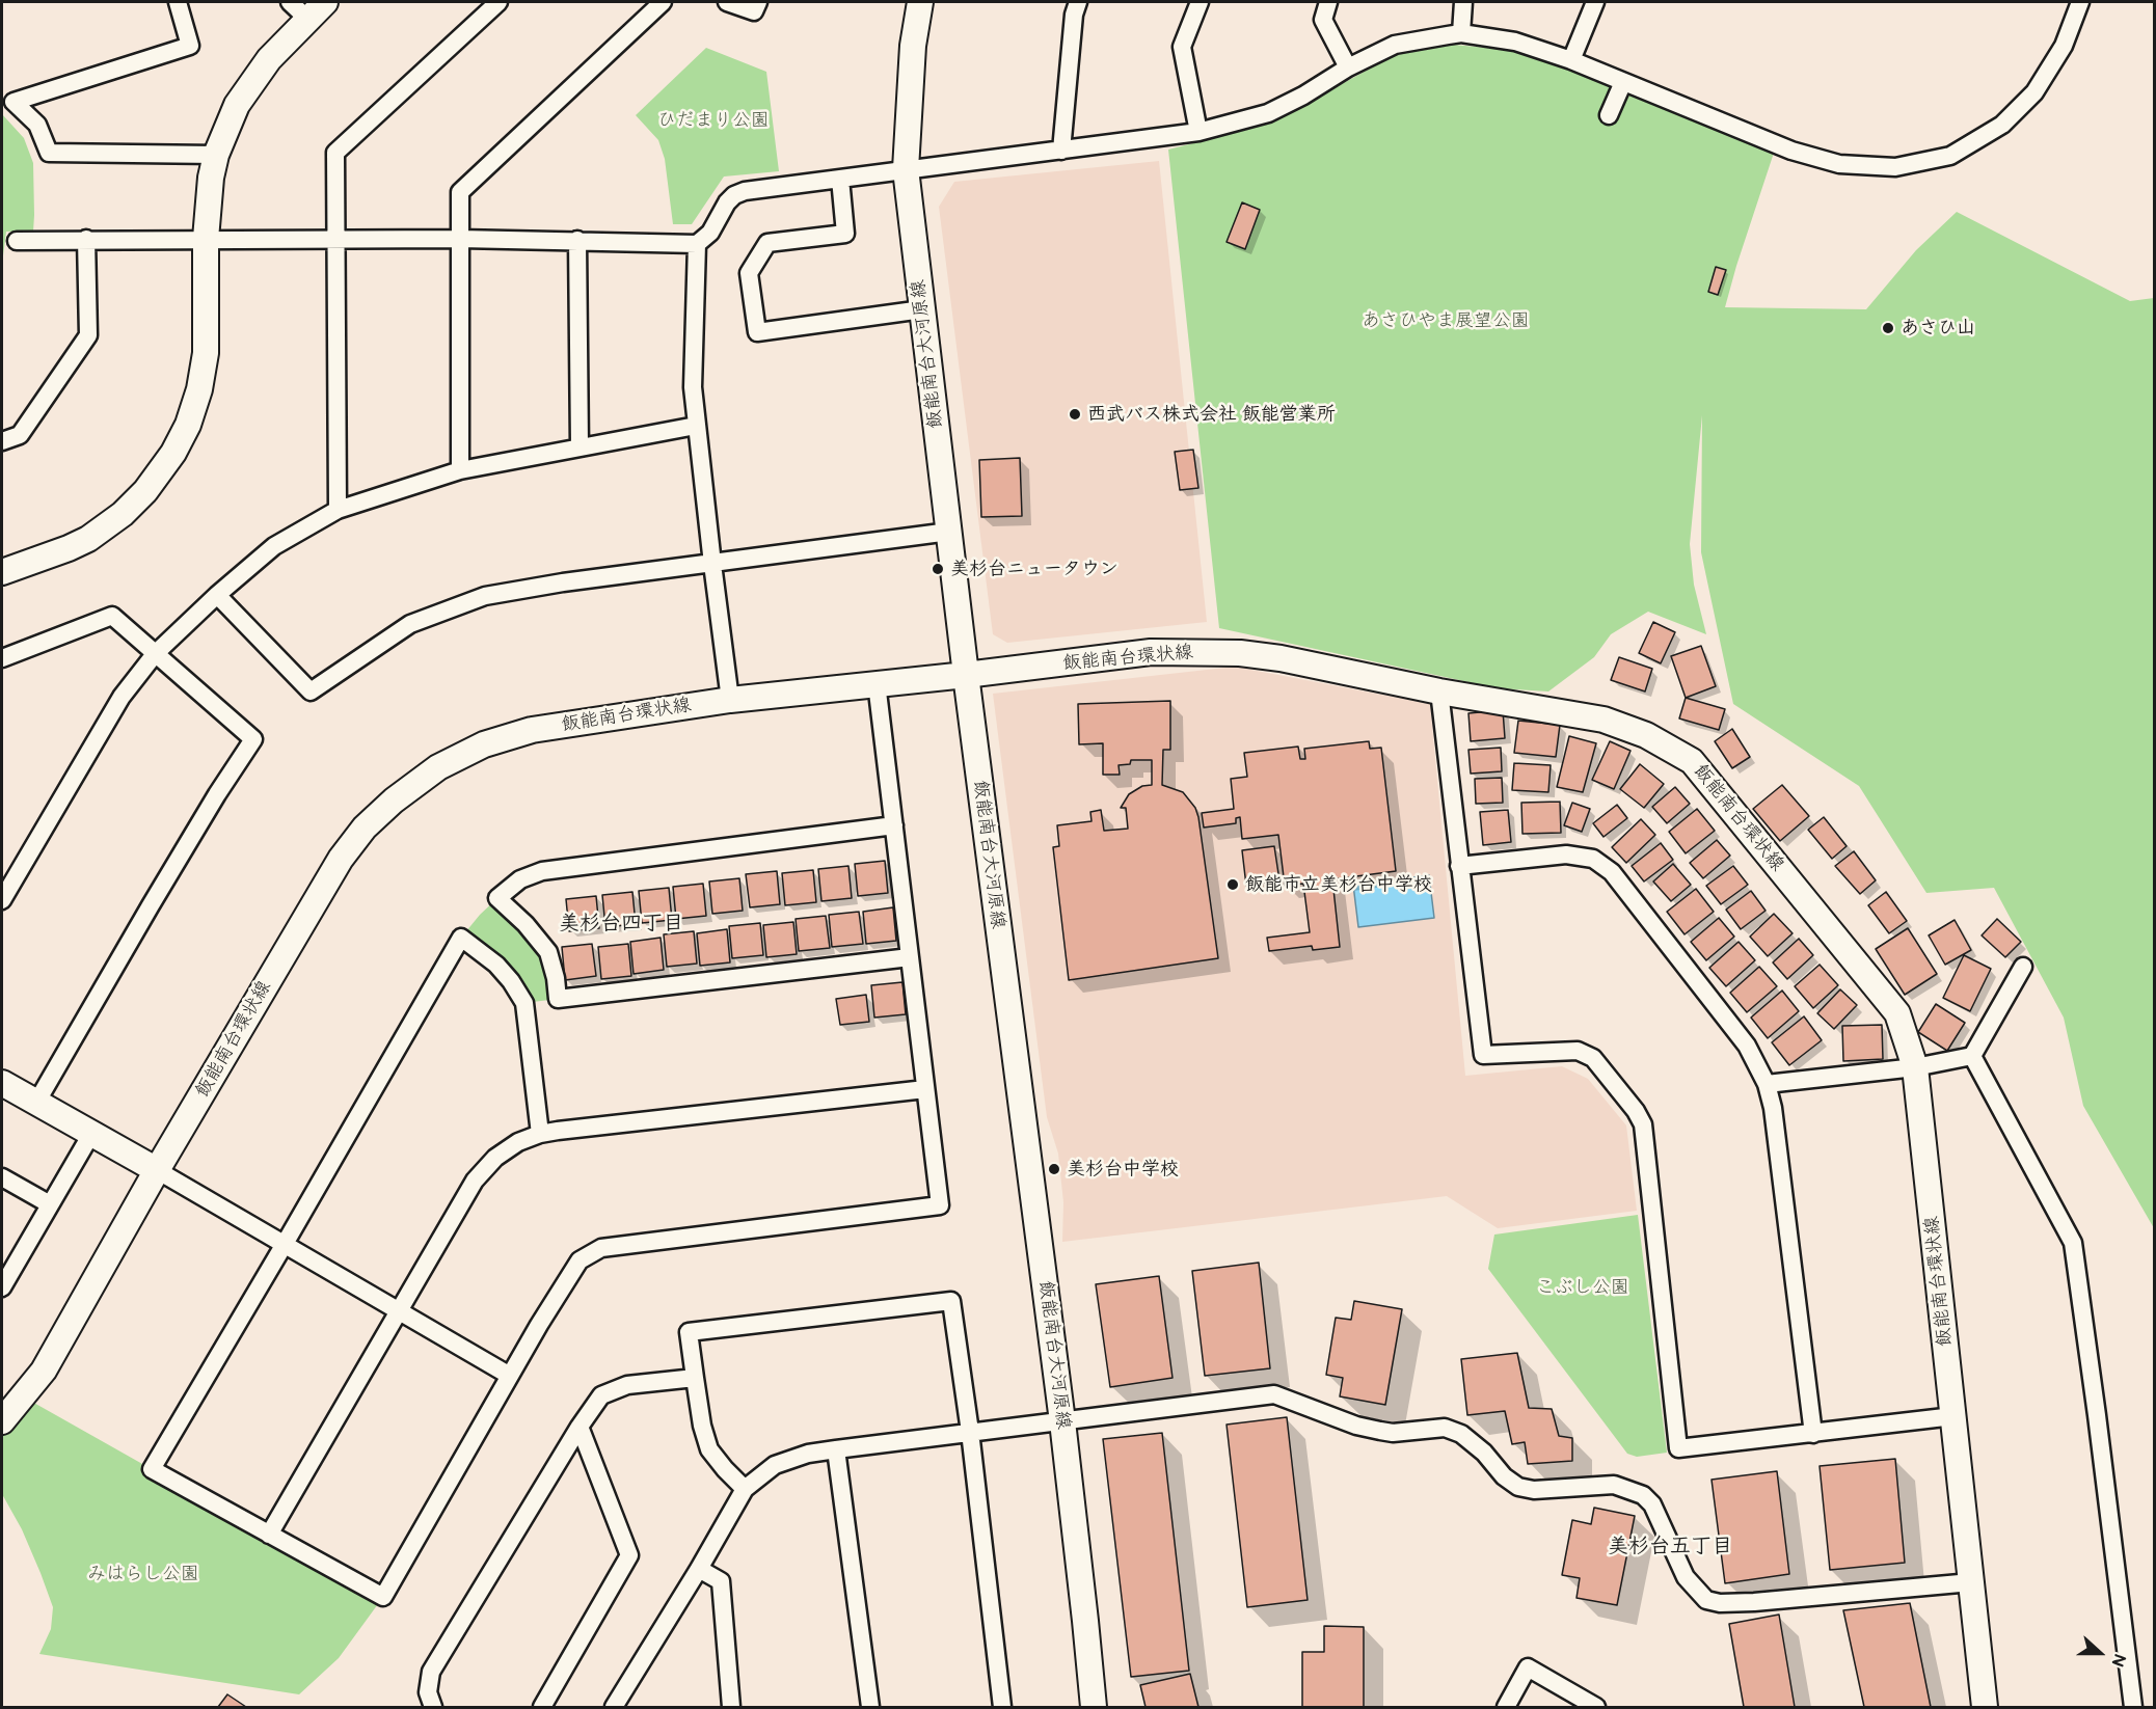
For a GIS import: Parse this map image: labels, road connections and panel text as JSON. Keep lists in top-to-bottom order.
{
  "streets": {
    "street": ["飯能南台大河原線", "飯能南台環状線"]
  },
  "crossings": [
    ["飯能南台大河原線", "飯能南台環状線"]
  ],
  "districts": ["美杉台四丁目", "美杉台五丁目"],
  "parks": [
    "ひだまり公園",
    "あさひやま展望公園",
    "こぶし公園",
    "みはらし公園"
  ],
  "places": [
    "あさひ山",
    "西武バス株式会社 飯能営業所",
    "美杉台ニュータウン",
    "飯能市立美杉台中学校",
    "美杉台中学校"
  ],
  "north": "right"
}
